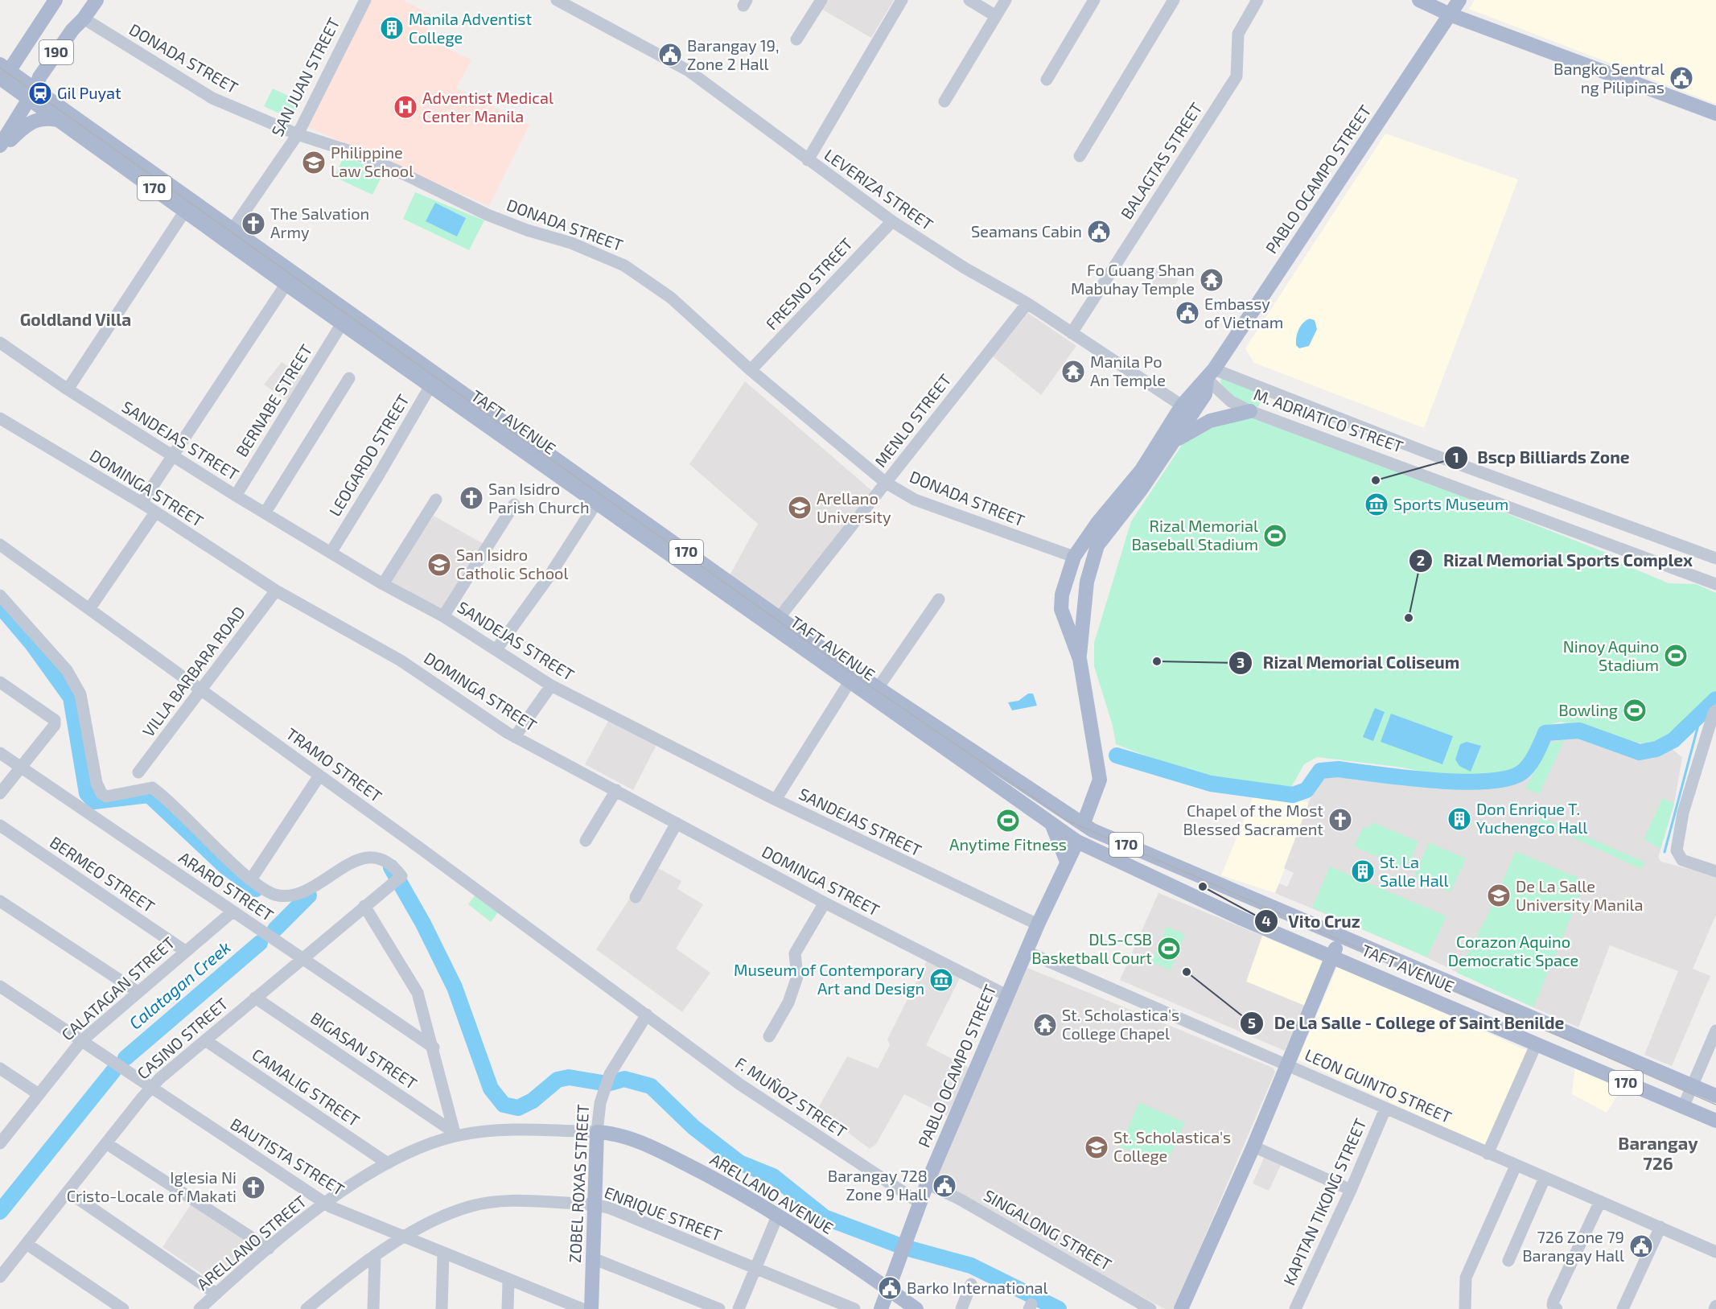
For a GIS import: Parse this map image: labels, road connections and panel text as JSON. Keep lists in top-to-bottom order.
{
  "streets": {
    "main road": [
      "190",
      "PABLO OCAMPO STREET",
      "170",
      "TAFT AVENUE",
      "ZOBEL ROXAS STREET",
      "ARELLANO AVENUE"
    ],
    "street": [
      "DONADA STREET",
      "SAN JUAN STREET",
      "BALAGTAS STREET",
      "LEVERIZA STREET",
      "FRESNO STREET",
      "BERNABE STREET",
      "MENLO STREET",
      "M. ADRIATICO STREET",
      "SANDEJAS STREET",
      "LEOGARDO STREET",
      "DOMINGA STREET",
      "VILLA BARBARA ROAD",
      "TRAMO STREET",
      "BERMEO STREET",
      "ARARO STREET",
      "CALATAGAN STREET",
      "CASINO STREET",
      "BIGASAN STREET",
      "LEON GUINTO STREET",
      "CAMALIG STREET",
      "F. MUÑOZ STREET",
      "BAUTISTA STREET",
      "KAPITAN TIKONG STREET",
      "ENRIQUE STREET",
      "SINGALONG STREET",
      "ARELLANO STREET"
    ]
  },
  "crossings": [
    ["190", "DONADA STREET"],
    ["190", "TAFT AVENUE"],
    ["DONADA STREET", "SAN JUAN STREET"],
    ["DONADA STREET", "PABLO OCAMPO STREET"],
    ["DONADA STREET", "FRESNO STREET"],
    ["DONADA STREET", "MENLO STREET"],
    ["SAN JUAN STREET", "TAFT AVENUE"],
    ["BALAGTAS STREET", "LEVERIZA STREET"],
    ["PABLO OCAMPO STREET", "LEVERIZA STREET"],
    ["PABLO OCAMPO STREET", "M. ADRIATICO STREET"],
    ["PABLO OCAMPO STREET", "TAFT AVENUE"],
    ["PABLO OCAMPO STREET", "SANDEJAS STREET"],
    ["PABLO OCAMPO STREET", "DOMINGA STREET"],
    ["PABLO OCAMPO STREET", "LEON GUINTO STREET"],
    ["PABLO OCAMPO STREET", "F. MUÑOZ STREET"],
    ["PABLO OCAMPO STREET", "ARELLANO AVENUE"],
    ["PABLO OCAMPO STREET", "SINGALONG STREET"],
    ["LEVERIZA STREET", "FRESNO STREET"],
    ["LEVERIZA STREET", "MENLO STREET"],
    ["BERNABE STREET", "TAFT AVENUE"],
    ["BERNABE STREET", "SANDEJAS STREET"],
    ["MENLO STREET", "TAFT AVENUE"],
    ["TAFT AVENUE", "LEOGARDO STREET"],
    ["SANDEJAS STREET", "LEOGARDO STREET"],
    ["DOMINGA STREET", "VILLA BARBARA ROAD"],
    ["VILLA BARBARA ROAD", "TRAMO STREET"],
    ["TRAMO STREET", "F. MUÑOZ STREET"],
    ["TRAMO STREET", "ZOBEL ROXAS STREET"],
    ["BERMEO STREET", "CALATAGAN STREET"],
    ["ARARO STREET", "CALATAGAN STREET"],
    ["ARARO STREET", "CASINO STREET"],
    ["CALATAGAN STREET", "BAUTISTA STREET"],
    ["CASINO STREET", "BIGASAN STREET"],
    ["CASINO STREET", "CAMALIG STREET"],
    ["CASINO STREET", "BAUTISTA STREET"],
    ["BIGASAN STREET", "ARELLANO STREET"],
    ["LEON GUINTO STREET", "KAPITAN TIKONG STREET"],
    ["CAMALIG STREET", "ARELLANO STREET"],
    ["F. MUÑOZ STREET", "ZOBEL ROXAS STREET"],
    ["BAUTISTA STREET", "ENRIQUE STREET"],
    ["BAUTISTA STREET", "ARELLANO STREET"],
    ["ZOBEL ROXAS STREET", "ARELLANO AVENUE"],
    ["ZOBEL ROXAS STREET", "ENRIQUE STREET"],
    ["ZOBEL ROXAS STREET", "ARELLANO STREET"],
    ["ARELLANO AVENUE", "ARELLANO STREET"]
  ],
  "districts": ["Goldland Villa", "Barangay 726"],
  "water": ["Calatagan Creek"],
  "parks": ["Corazon Aquino Democratic Space"],
  "places": {
    "building": ["Manila Adventist College", "Don Enrique T. Yuchengco Hall", "St. La Salle Hall"],
    "public building": [
      "Barangay 19, Zone 2 Hall",
      "Bangko Sentral ng Pilipinas",
      "Seamans Cabin",
      "Embassy of Vietnam",
      "Barangay 728 Zone 9 Hall",
      "726 Zone 79 Barangay Hall",
      "Barko International"
    ],
    "station": ["Gil Puyat"],
    "hospital": ["Adventist Medical Center Manila"],
    "school or university": [
      "Philippine Law School",
      "Arellano University",
      "San Isidro Catholic School",
      "De La Salle University Manila",
      "St. Scholastica's College"
    ],
    "church": [
      "The Salvation Army",
      "San Isidro Parish Church",
      "Chapel of the Most Blessed Sacrament",
      "Iglesia Ni Cristo-Locale of Makati"
    ],
    "temple": ["Fo Guang Shan Mabuhay Temple", "Manila Po An Temple", "St. Scholastica's College Chapel"],
    "other": [
      "Bscp Billiards Zone",
      "Rizal Memorial Sports Complex",
      "Rizal Memorial Coliseum",
      "Vito Cruz",
      "De La Salle - College of Saint Benilde"
    ],
    "museum": ["Sports Museum", "Museum of Contemporary Art and Design"],
    "sports": [
      "Rizal Memorial Baseball Stadium",
      "Ninoy Aquino Stadium",
      "Bowling",
      "Anytime Fitness",
      "DLS-CSB Basketball Court"
    ]
  }
}
